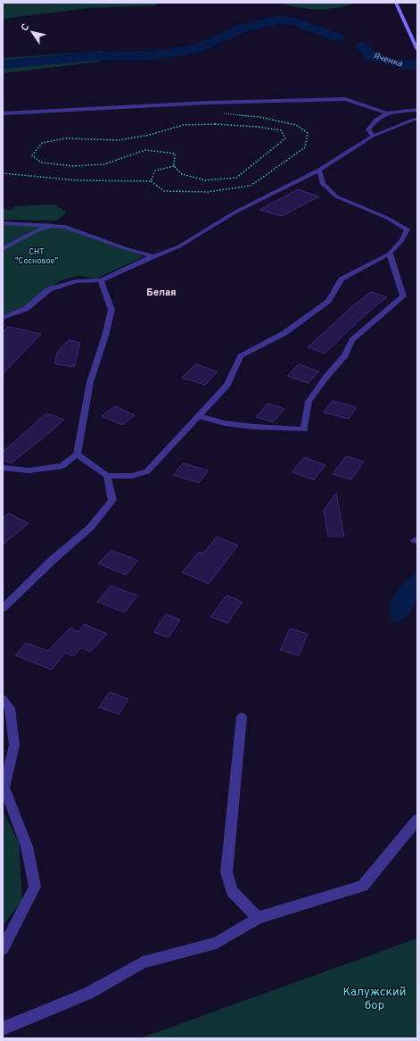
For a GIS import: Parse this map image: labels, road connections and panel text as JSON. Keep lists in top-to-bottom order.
{
  "districts": ["Белая"],
  "water": ["Яченка"],
  "parks": ["СНТ \"Сосновое\"", "Калужский бор"],
  "north": "top left"
}
